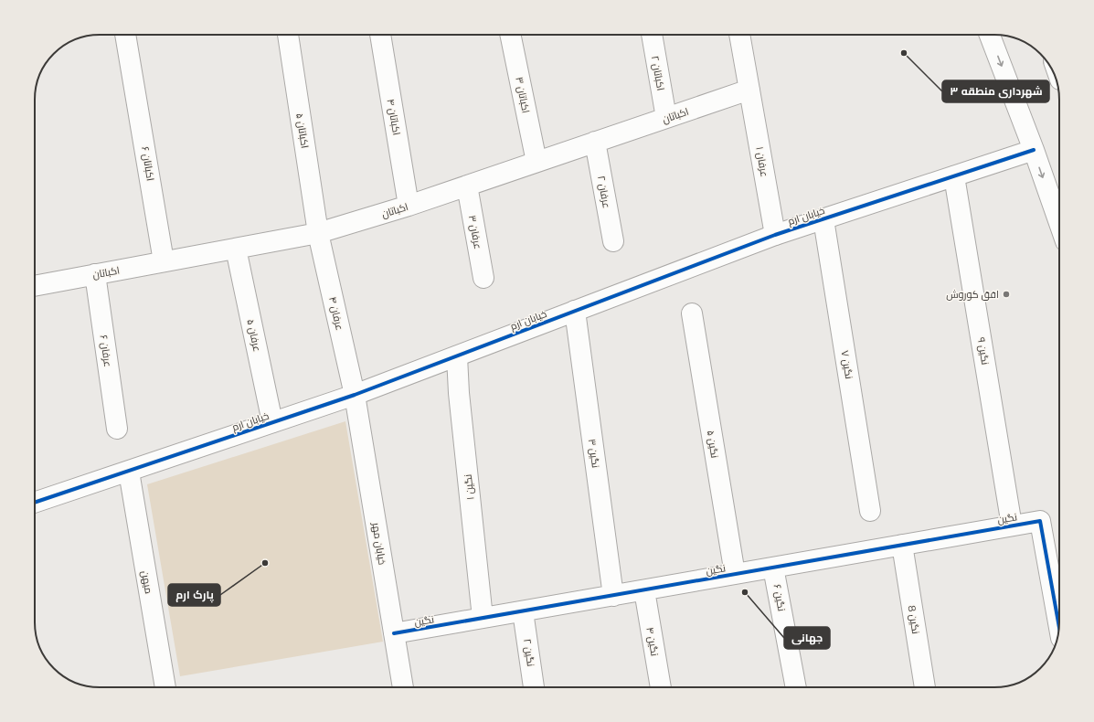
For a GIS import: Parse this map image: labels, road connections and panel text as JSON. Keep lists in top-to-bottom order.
{
  "streets": {
    "street": [
      "اکباتان ۲",
      "اکباتان ۳",
      "اکباتان",
      "اکباتان ۴",
      "اکباتان ۵",
      "عرفان ۱",
      "اکباتان ۶",
      "عرفان ۲",
      "خیابان ارم",
      "عرفان ۳",
      "عرفان ۴",
      "عرفان ۵",
      "عرفان ۶",
      "نگین ۹",
      "نگین ۷",
      "نگین ۵",
      "نگین ۳",
      "نگین ۱",
      "نگین",
      "خیابان مهر",
      "میهن",
      "نگین ۶",
      "نگین 8",
      "نگین ۴",
      "نگین ۲"
    ]
  },
  "crossings": [
    ["اکباتان ۲", "اکباتان"],
    ["اکباتان ۳", "اکباتان"],
    ["اکباتان", "اکباتان ۴"],
    ["اکباتان", "اکباتان ۵"],
    ["اکباتان", "عرفان ۱"],
    ["اکباتان", "اکباتان ۶"],
    ["اکباتان", "عرفان ۲"],
    ["اکباتان", "عرفان ۳"],
    ["اکباتان", "عرفان ۴"],
    ["اکباتان", "عرفان ۵"],
    ["اکباتان", "عرفان ۶"],
    ["اکباتان ۵", "عرفان ۴"],
    ["عرفان ۱", "خیابان ارم"],
    ["خیابان ارم", "عرفان ۴"],
    ["خیابان ارم", "عرفان ۵"],
    ["خیابان ارم", "نگین ۹"],
    ["خیابان ارم", "نگین ۷"],
    ["خیابان ارم", "نگین ۳"],
    ["خیابان ارم", "نگین ۱"],
    ["خیابان ارم", "خیابان مهر"],
    ["خیابان ارم", "میهن"],
    ["عرفان ۴", "خیابان مهر"],
    ["نگین ۹", "نگین"],
    ["نگین ۵", "نگین"],
    ["نگین ۳", "نگین"],
    ["نگین ۱", "نگین"],
    ["نگین", "خیابان مهر"],
    ["نگین", "نگین ۶"],
    ["نگین", "نگین 8"],
    ["نگین", "نگین ۴"],
    ["نگین", "نگین ۲"]
  ],
  "places": [
    "شهرداری منطقه ۳",
    "افق کوروش",
    "پارک ارم",
    "جهانی"
  ]
}
